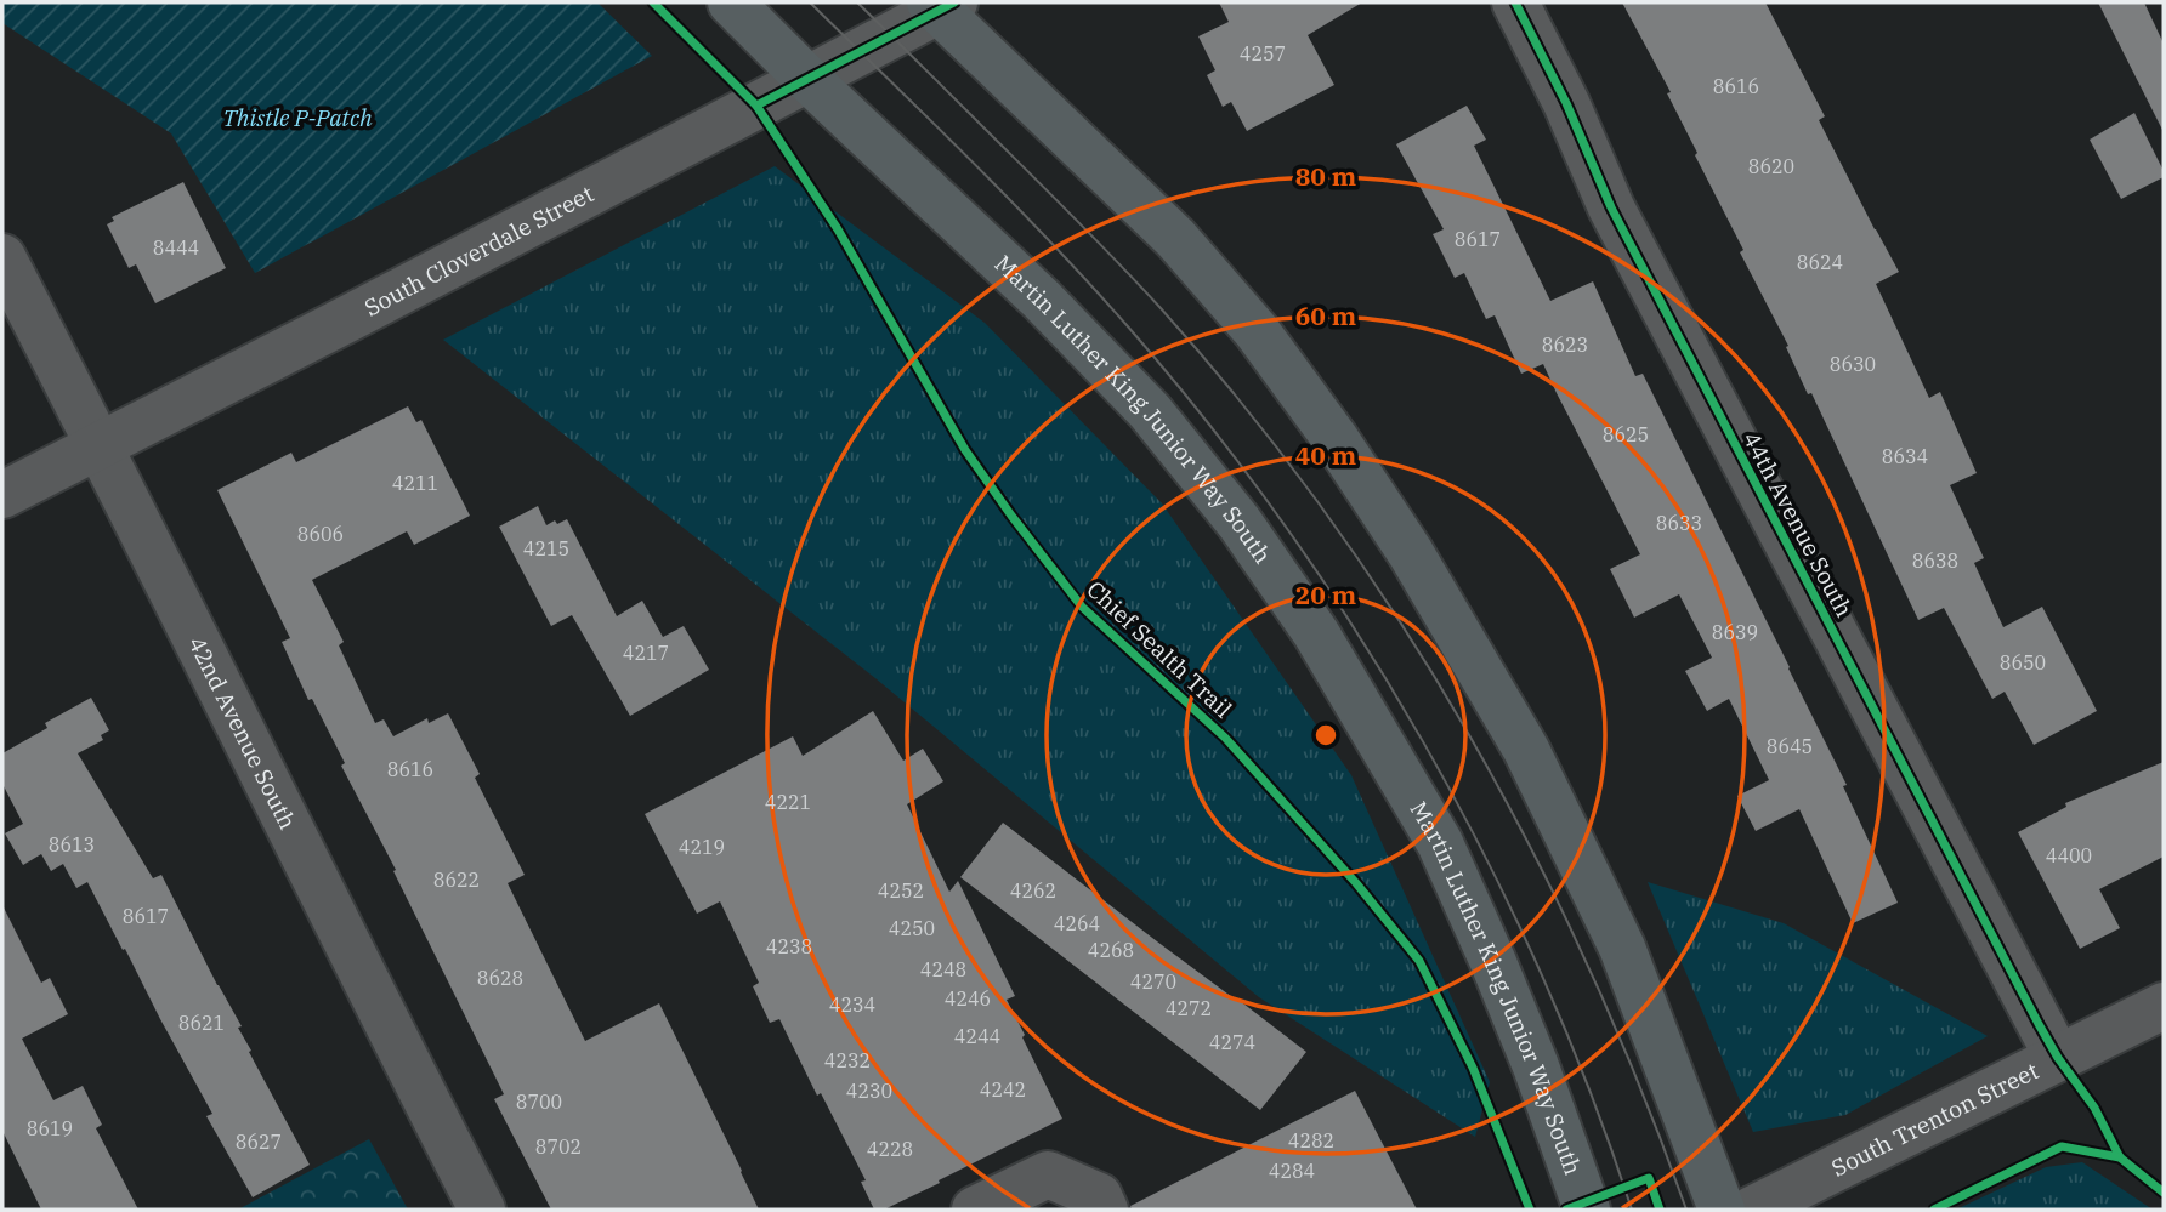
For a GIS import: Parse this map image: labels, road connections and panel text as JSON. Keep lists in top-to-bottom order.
{
  "streets": {
    "main road": ["Martin Luther King Junior Way South"],
    "street": [
      "South Cloverdale Street",
      "44th Avenue South",
      "42nd Avenue South",
      "South Trenton Street"
    ],
    "cycle path": ["Chief Sealth Trail"]
  },
  "crossings": [
    ["South Cloverdale Street", "Martin Luther King Junior Way South"],
    ["South Cloverdale Street", "42nd Avenue South"],
    ["44th Avenue South", "South Trenton Street"]
  ],
  "parks": ["Thistle P-Patch"],
  "house_numbers": [
    "4257",
    "8616",
    "8620",
    "8617",
    "8444",
    "8624",
    "8623",
    "8630",
    "8625",
    "8634",
    "4211",
    "8633",
    "8606",
    "4215",
    "8638",
    "8639",
    "4217",
    "8650",
    "8645",
    "8616",
    "4221",
    "8613",
    "4219",
    "4400",
    "8622",
    "4252",
    "4262",
    "8617",
    "4264",
    "4250",
    "4238",
    "4268",
    "4248",
    "8628",
    "4270",
    "4246",
    "4234",
    "4272",
    "8621",
    "4244",
    "4274",
    "4232",
    "4242",
    "4230",
    "8700",
    "8619",
    "4282",
    "8627",
    "8702",
    "4228",
    "4284"
  ],
  "rings": [
    "80 m",
    "60 m",
    "40 m",
    "20 m"
  ]
}
